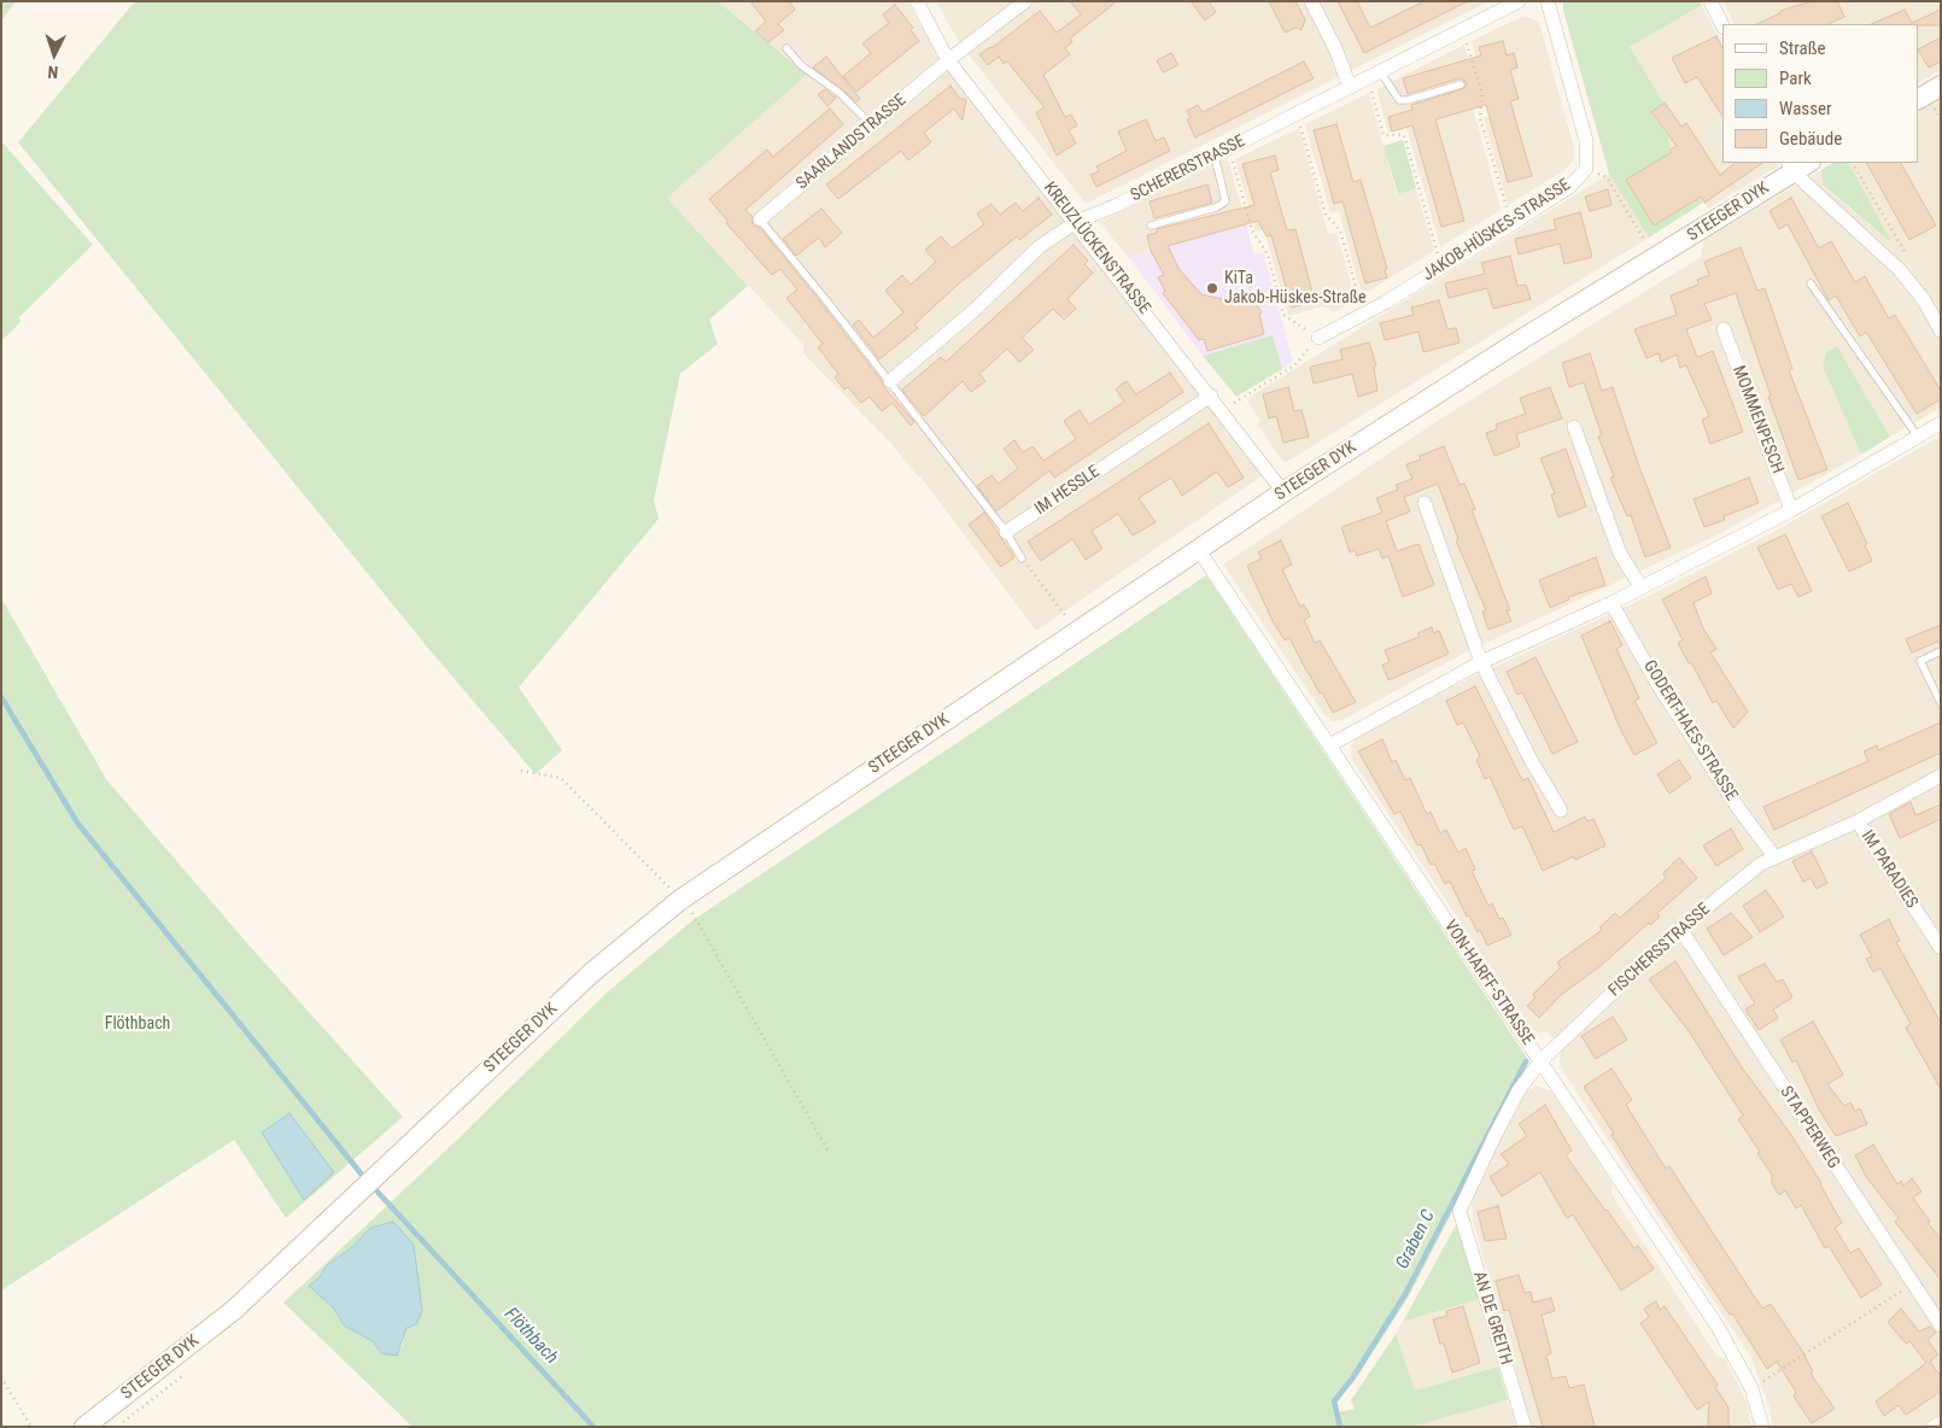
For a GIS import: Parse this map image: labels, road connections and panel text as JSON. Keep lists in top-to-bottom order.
{
  "streets": {
    "street": [
      "SAARLANDSTRASSE",
      "SCHERERSTRASSE",
      "STEEGER DYK",
      "JAKOB-HÜSKES-STRASSE",
      "KREUZLÜCKENSTRASSE",
      "MOMMENPESCH",
      "IM HESSLE",
      "GODERT-HAES-STRASSE",
      "IM PARADIES",
      "FISCHERSSTRASSE",
      "VON-HARFF-STRASSE",
      "STAPPERWEG",
      "AN DE GREITH"
    ]
  },
  "crossings": [
    ["SAARLANDSTRASSE", "SCHERERSTRASSE"],
    ["SAARLANDSTRASSE", "KREUZLÜCKENSTRASSE"],
    ["SCHERERSTRASSE", "KREUZLÜCKENSTRASSE"],
    ["STEEGER DYK", "KREUZLÜCKENSTRASSE"],
    ["STEEGER DYK", "VON-HARFF-STRASSE"],
    ["KREUZLÜCKENSTRASSE", "IM HESSLE"],
    ["GODERT-HAES-STRASSE", "FISCHERSSTRASSE"],
    ["IM PARADIES", "FISCHERSSTRASSE"],
    ["FISCHERSSTRASSE", "VON-HARFF-STRASSE"],
    ["FISCHERSSTRASSE", "STAPPERWEG"],
    ["FISCHERSSTRASSE", "AN DE GREITH"]
  ],
  "water": ["Graben C", "Flöthbach"],
  "parks": ["Flöthbach"],
  "places": ["KiTa Jakob-Hüskes-Straße"],
  "legend": [
    "Straße",
    "Park",
    "Wasser",
    "Gebäude"
  ],
  "north": "bottom"
}
